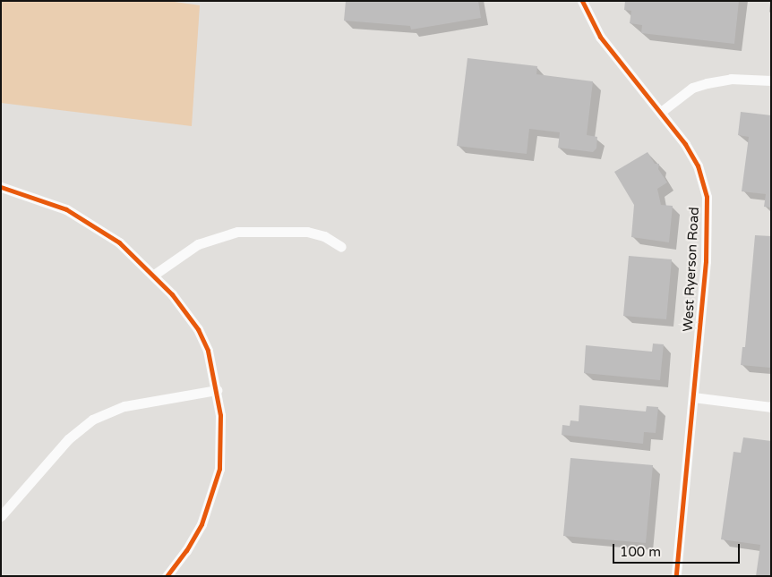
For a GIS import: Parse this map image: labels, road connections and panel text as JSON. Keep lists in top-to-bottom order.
{
  "streets": {
    "street": ["West Ryerson Road"]
  },
  "scale_bar": "100 m"
}
